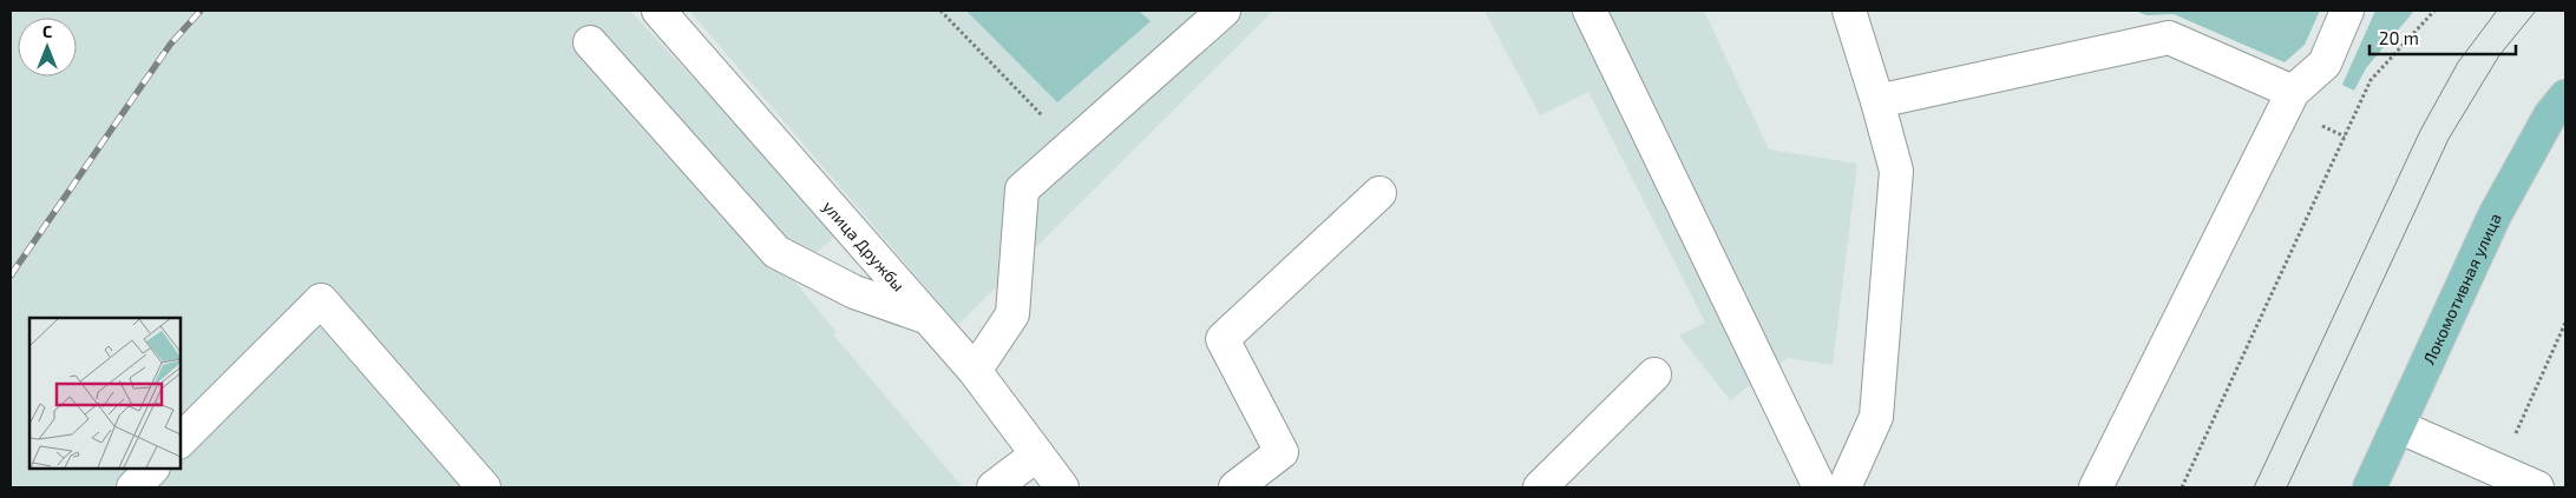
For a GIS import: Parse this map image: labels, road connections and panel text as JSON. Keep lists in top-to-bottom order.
{
  "streets": {
    "main road": ["Локомотивная улица"],
    "street": ["улица Дружбы"]
  },
  "scale_bar": "20 m",
  "north": "top"
}
